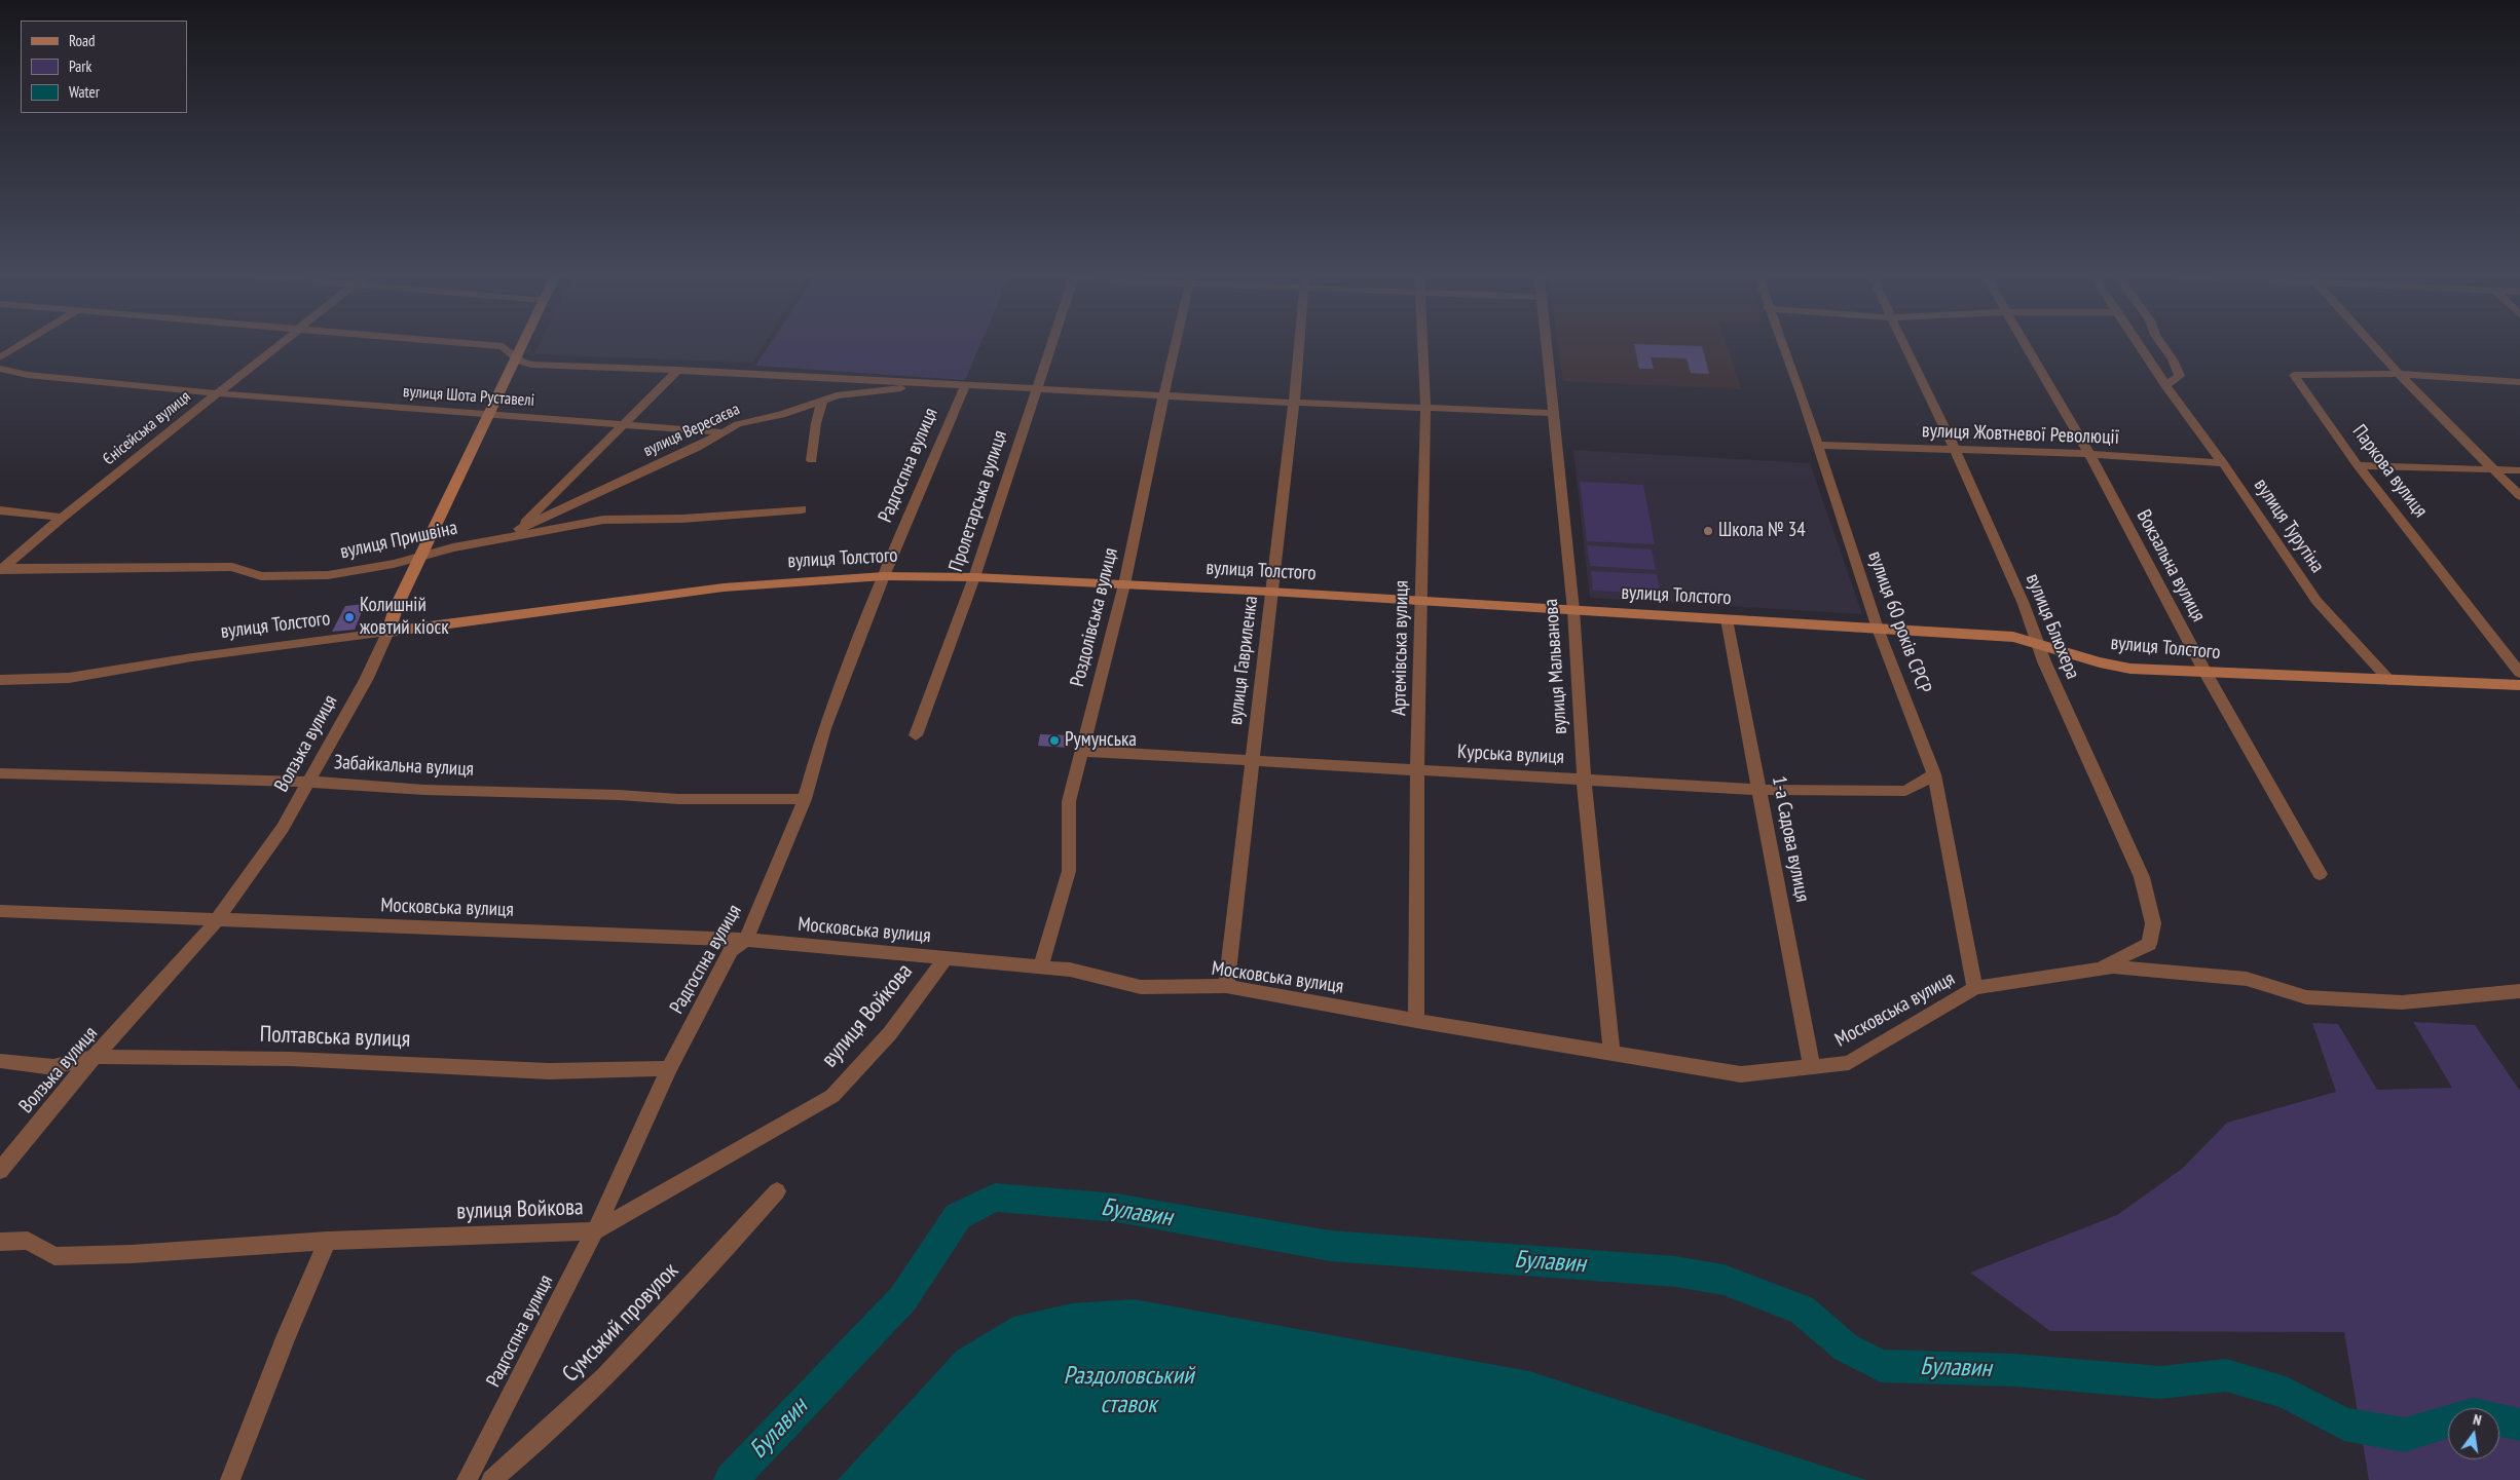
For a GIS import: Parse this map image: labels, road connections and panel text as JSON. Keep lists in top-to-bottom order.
{
  "streets": {
    "street": [
      "вулиця Шота Руставелі",
      "Єнісейська вулиця",
      "вулиця Вересаєва",
      "вулиця Жовтневої Революції",
      "Радгоспна вулиця",
      "Паркова вулиця",
      "Пролетарська вулиця",
      "вулиця Турутіна",
      "вулиця Пришвіна",
      "вулиця Толстого",
      "Вокзальна вулиця",
      "Роздолівська вулиця",
      "вулиця 60 років СРСР",
      "вулиця Блюхера",
      "Артемівська вулиця",
      "вулиця Гавриленка",
      "вулиця Мальванова",
      "Волзька вулиця",
      "Курська вулиця",
      "Забайкальна вулиця",
      "1-а Садова вулиця",
      "Московська вулиця",
      "вулиця Войкова",
      "Полтавська вулиця",
      "Сумський провулок"
    ]
  },
  "crossings": [
    ["вулиця Шота Руставелі", "Єнісейська вулиця"],
    ["вулиця Шота Руставелі", "вулиця Вересаєва"],
    ["вулиця Шота Руставелі", "Волзька вулиця"],
    ["Єнісейська вулиця", "вулиця Пришвіна"],
    ["вулиця Вересаєва", "вулиця Пришвіна"],
    ["вулиця Жовтневої Революції", "вулиця Турутіна"],
    ["вулиця Жовтневої Революції", "Вокзальна вулиця"],
    ["вулиця Жовтневої Революції", "вулиця 60 років СРСР"],
    ["вулиця Жовтневої Революції", "вулиця Блюхера"],
    ["Радгоспна вулиця", "вулиця Толстого"],
    ["Радгоспна вулиця", "Забайкальна вулиця"],
    ["Радгоспна вулиця", "Московська вулиця"],
    ["Радгоспна вулиця", "вулиця Войкова"],
    ["Радгоспна вулиця", "Полтавська вулиця"],
    ["Пролетарська вулиця", "вулиця Толстого"],
    ["вулиця Турутіна", "вулиця Толстого"],
    ["вулиця Пришвіна", "Волзька вулиця"],
    ["вулиця Толстого", "Вокзальна вулиця"],
    ["вулиця Толстого", "Роздолівська вулиця"],
    ["вулиця Толстого", "вулиця 60 років СРСР"],
    ["вулиця Толстого", "вулиця Блюхера"],
    ["вулиця Толстого", "Артемівська вулиця"],
    ["вулиця Толстого", "вулиця Гавриленка"],
    ["вулиця Толстого", "вулиця Мальванова"],
    ["вулиця Толстого", "Волзька вулиця"],
    ["вулиця Толстого", "1-а Садова вулиця"],
    ["Роздолівська вулиця", "Курська вулиця"],
    ["Роздолівська вулиця", "Московська вулиця"],
    ["вулиця 60 років СРСР", "Курська вулиця"],
    ["вулиця 60 років СРСР", "Московська вулиця"],
    ["вулиця Блюхера", "Московська вулиця"],
    ["Артемівська вулиця", "Курська вулиця"],
    ["Артемівська вулиця", "Московська вулиця"],
    ["вулиця Гавриленка", "Курська вулиця"],
    ["вулиця Гавриленка", "Московська вулиця"],
    ["вулиця Мальванова", "Курська вулиця"],
    ["вулиця Мальванова", "Московська вулиця"],
    ["Волзька вулиця", "Забайкальна вулиця"],
    ["Волзька вулиця", "Московська вулиця"],
    ["Волзька вулиця", "Полтавська вулиця"],
    ["Курська вулиця", "1-а Садова вулиця"],
    ["1-а Садова вулиця", "Московська вулиця"],
    ["Московська вулиця", "вулиця Войкова"]
  ],
  "water": ["Булавин", "Раздоловський ставок"],
  "places": ["Школа № 34", "Колишній жовтий кіоск", "Румунська"],
  "legend": ["Road", "Park", "Water"],
  "north": "top"
}
